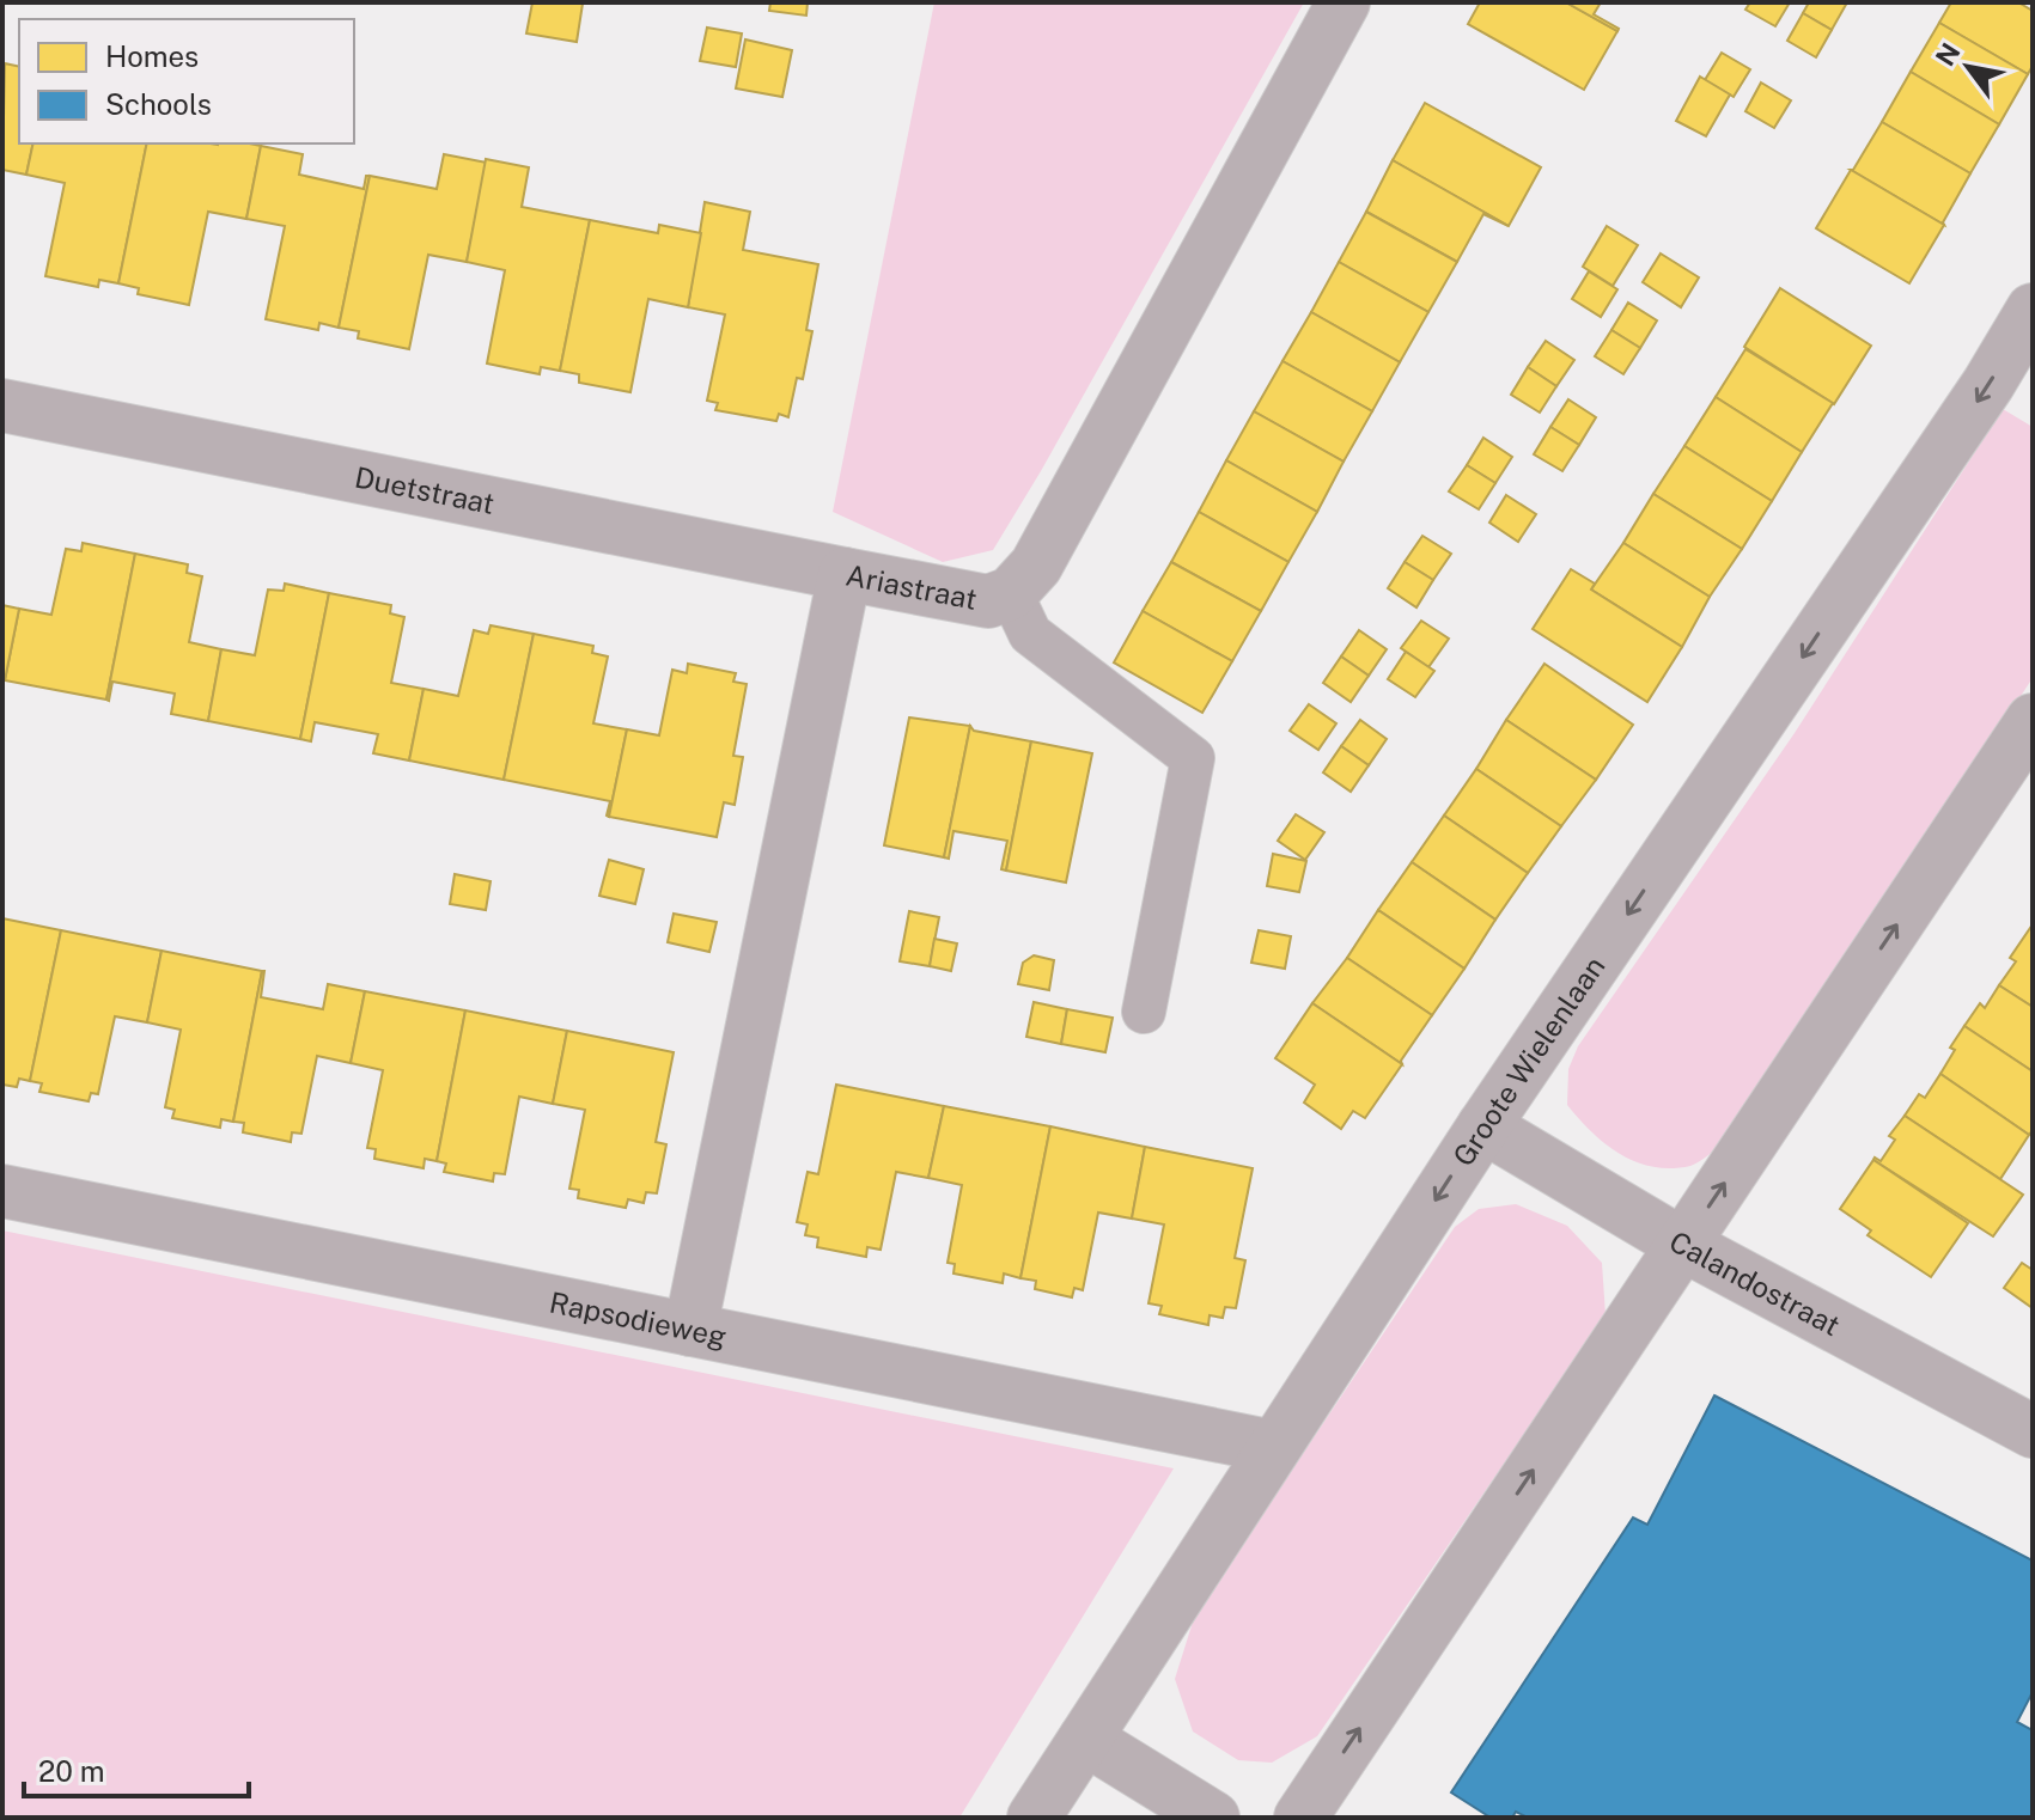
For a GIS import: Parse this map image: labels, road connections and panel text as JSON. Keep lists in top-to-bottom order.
{
  "streets": {
    "street": [
      "Duetstraat",
      "Ariastraat",
      "Groote Wielenlaan",
      "Calandostraat",
      "Rapsodieweg"
    ]
  },
  "crossings": [
    ["Duetstraat", "Ariastraat"],
    ["Ariastraat", "Rapsodieweg"],
    ["Groote Wielenlaan", "Calandostraat"],
    ["Groote Wielenlaan", "Rapsodieweg"]
  ],
  "legend": ["Homes", "Schools"],
  "scale_bar": "20 m",
  "north": "top left"
}
